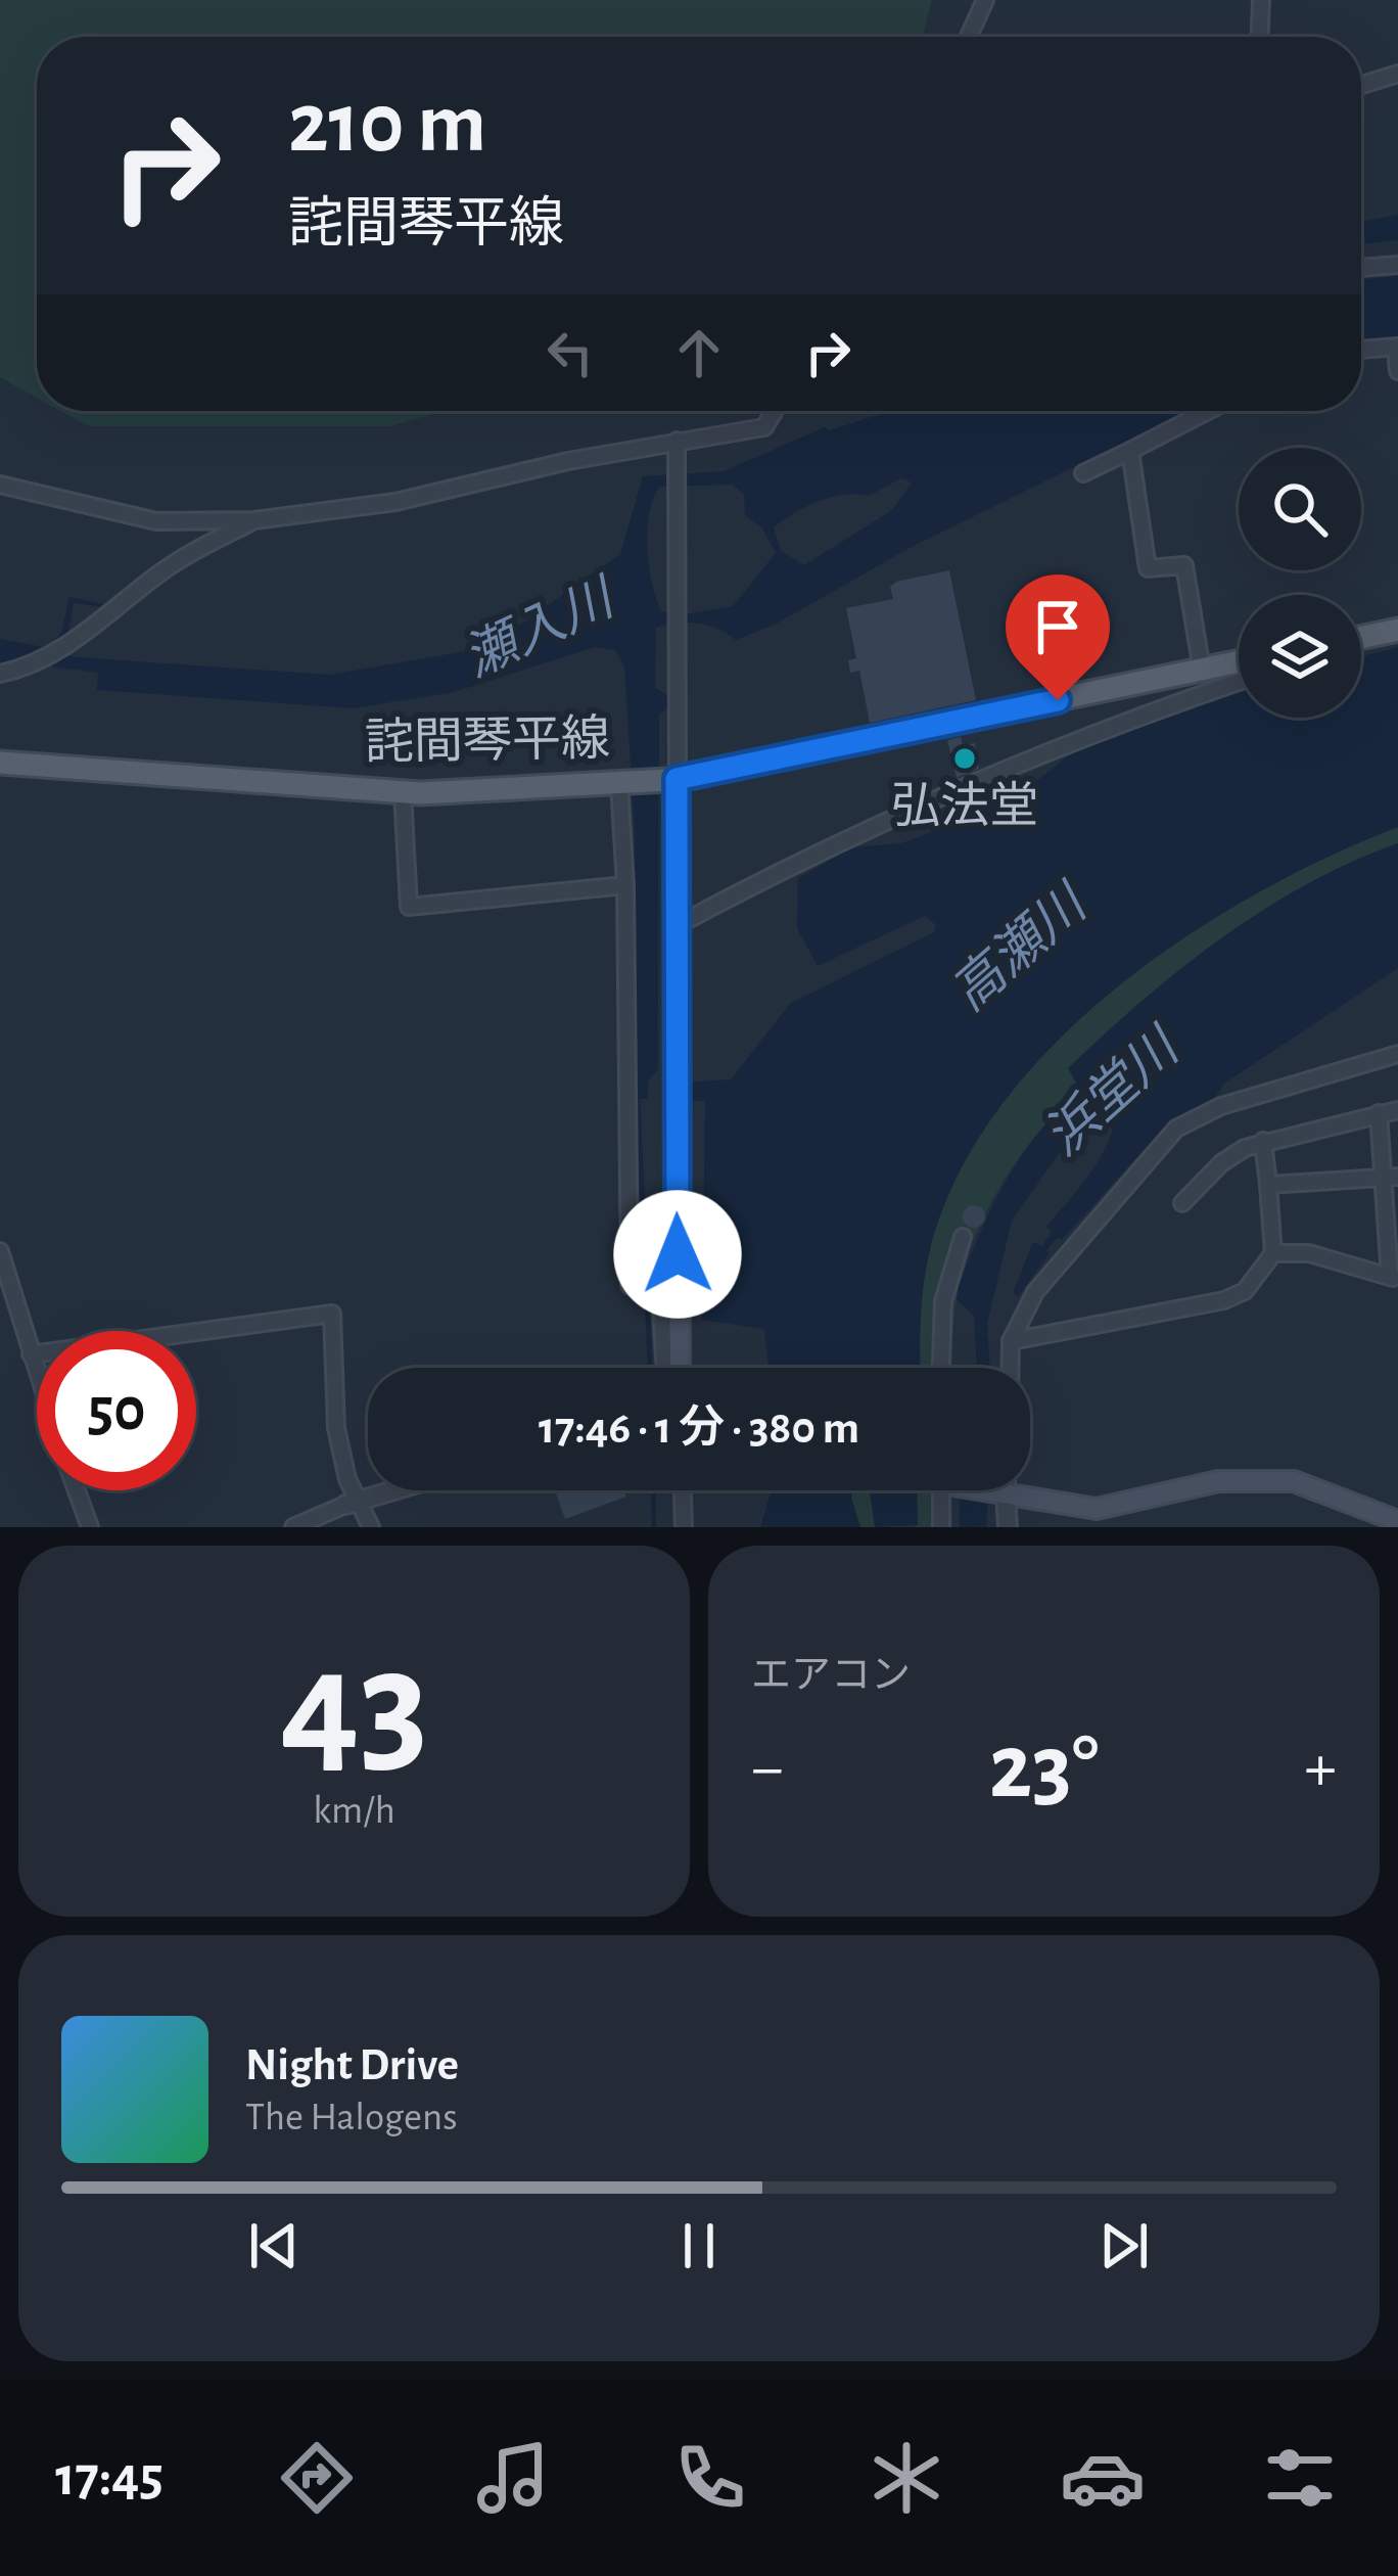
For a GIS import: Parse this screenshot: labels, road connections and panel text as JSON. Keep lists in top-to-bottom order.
{
  "streets": {
    "main road": ["詫間琴平線"]
  },
  "water": ["瀬入川", "高瀬川", "浜堂川"],
  "places": ["弘法堂"],
  "page": {
    "turn": ["210 m", "詫間琴平線"],
    "limit": "50",
    "trip": "17:46 · 1 分 · 380 m",
    "tile": [
      ["43", "km/h"],
      "エアコン"
    ],
    "heat": ["−", "23°", "+"],
    "song": ["Night Drive", "The Halogens"],
    "tabs": "17:45"
  }
}
